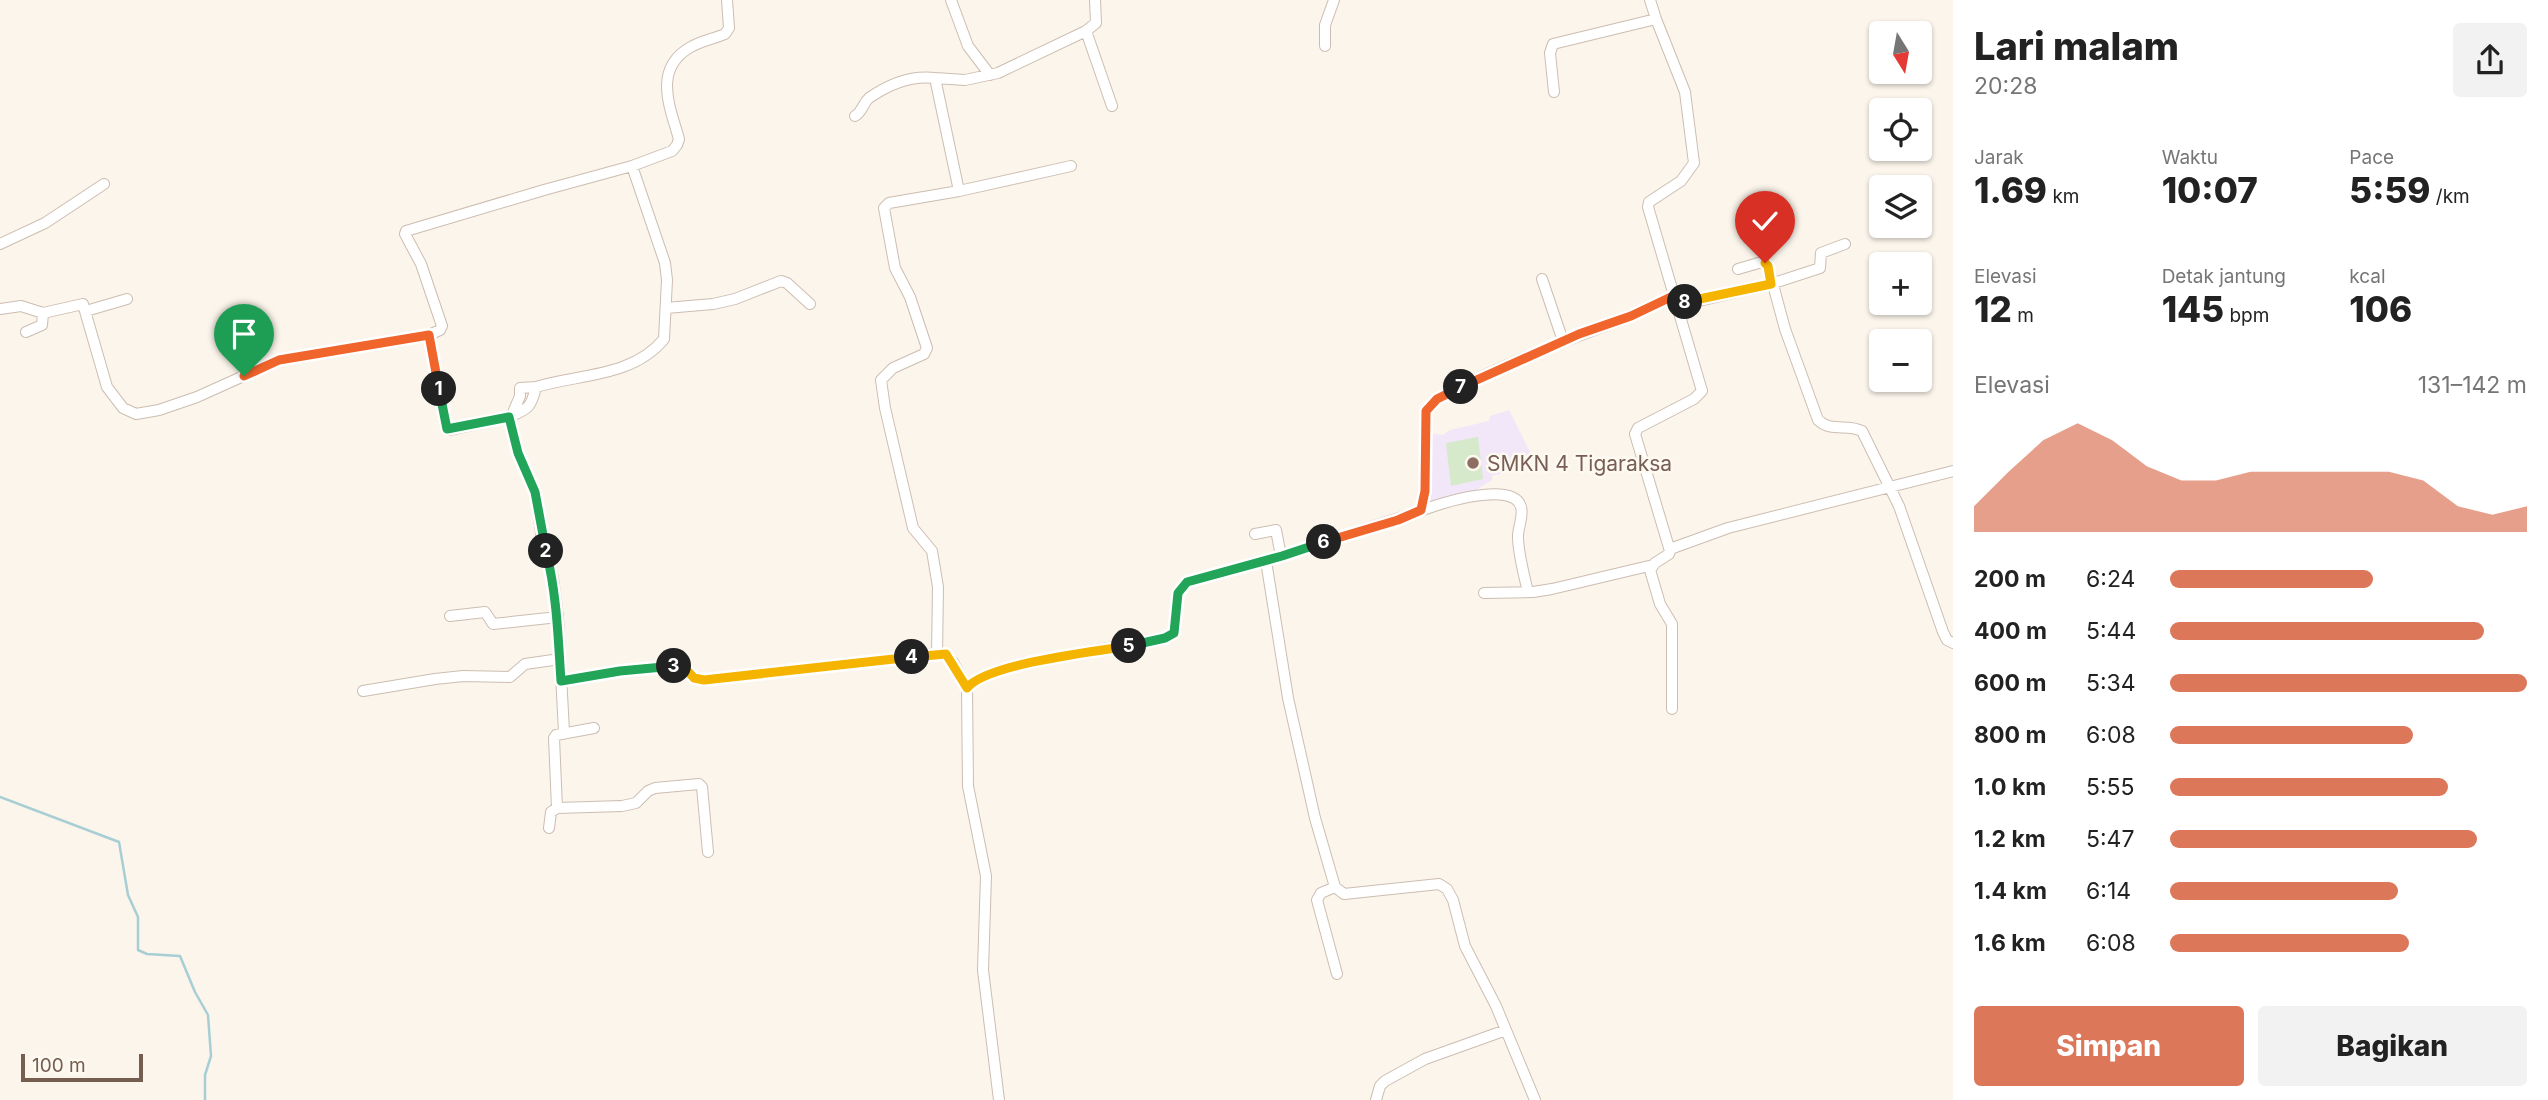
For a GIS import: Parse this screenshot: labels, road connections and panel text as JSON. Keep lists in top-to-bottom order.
{
  "places": ["SMKN 4 Tigaraksa"],
  "scale_bar": "100 m",
  "north": "bottom",
  "page": {
    "heading": ["Lari malam", "20:28"],
    "map_buttons": ["+", "−"],
    "stats": [
      ["Jarak", "1.69 km"],
      ["Waktu", "10:07"],
      ["Pace", "5:59 /km"],
      ["Elevasi", "12 m"],
      ["Detak jantung", "145 bpm"],
      ["kcal", "106"]
    ],
    "pins": [
      "8",
      "7",
      "1",
      "6",
      "2",
      "5",
      "4",
      "3"
    ],
    "chart": ["Elevasi", "131–142 m"],
    "list": [
      {
        "name": "200 m",
        "note": "6:24"
      },
      {
        "name": "400 m",
        "note": "5:44"
      },
      {
        "name": "600 m",
        "note": "5:34"
      },
      {
        "name": "800 m",
        "note": "6:08"
      },
      {
        "name": "1.0 km",
        "note": "5:55"
      },
      {
        "name": "1.2 km",
        "note": "5:47"
      },
      {
        "name": "1.4 km",
        "note": "6:14"
      },
      {
        "name": "1.6 km",
        "note": "6:08"
      }
    ],
    "buttons": ["Simpan", "Bagikan"],
    "scale": "100 m"
  }
}
